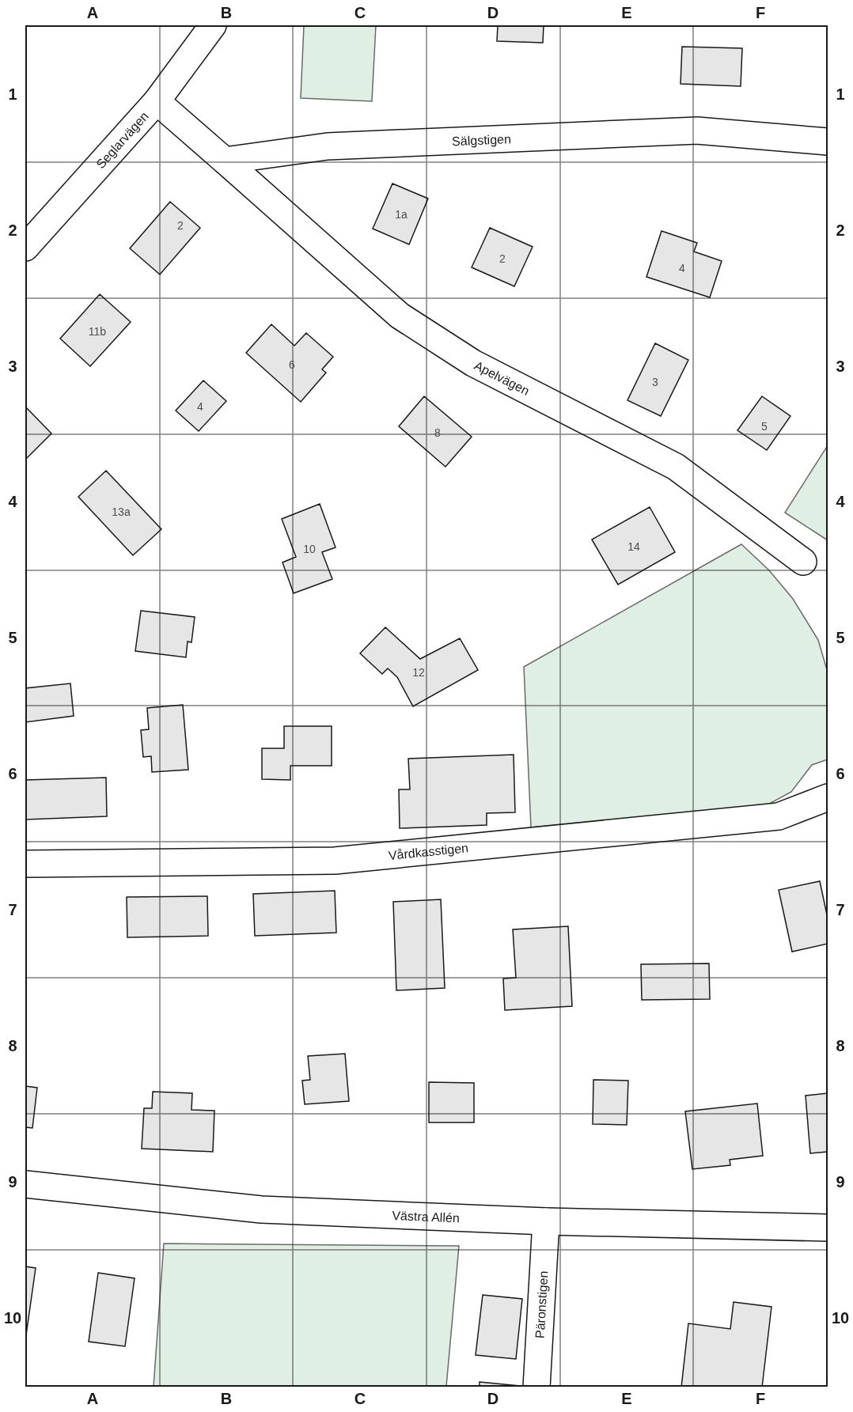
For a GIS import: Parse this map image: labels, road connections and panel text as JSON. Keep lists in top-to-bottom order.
{
  "streets": {
    "street": [
      "Seglarvägen",
      "Sälgstigen",
      "Apelvägen",
      "Vårdkasstigen",
      "Västra Allén",
      "Päronstigen"
    ]
  },
  "crossings": [
    ["Sälgstigen", "Apelvägen"],
    ["Västra Allén", "Päronstigen"]
  ],
  "house_numbers": [
    "1a",
    "2",
    "2",
    "4",
    "11b",
    "6",
    "3",
    "4",
    "5",
    "8",
    "13a",
    "14",
    "10",
    "12"
  ],
  "grid": {
    "columns": [
      "A",
      "B",
      "C",
      "D",
      "E",
      "F"
    ],
    "rows": [
      "1",
      "2",
      "3",
      "4",
      "5",
      "6",
      "7",
      "8",
      "9",
      "10"
    ]
  }
}
